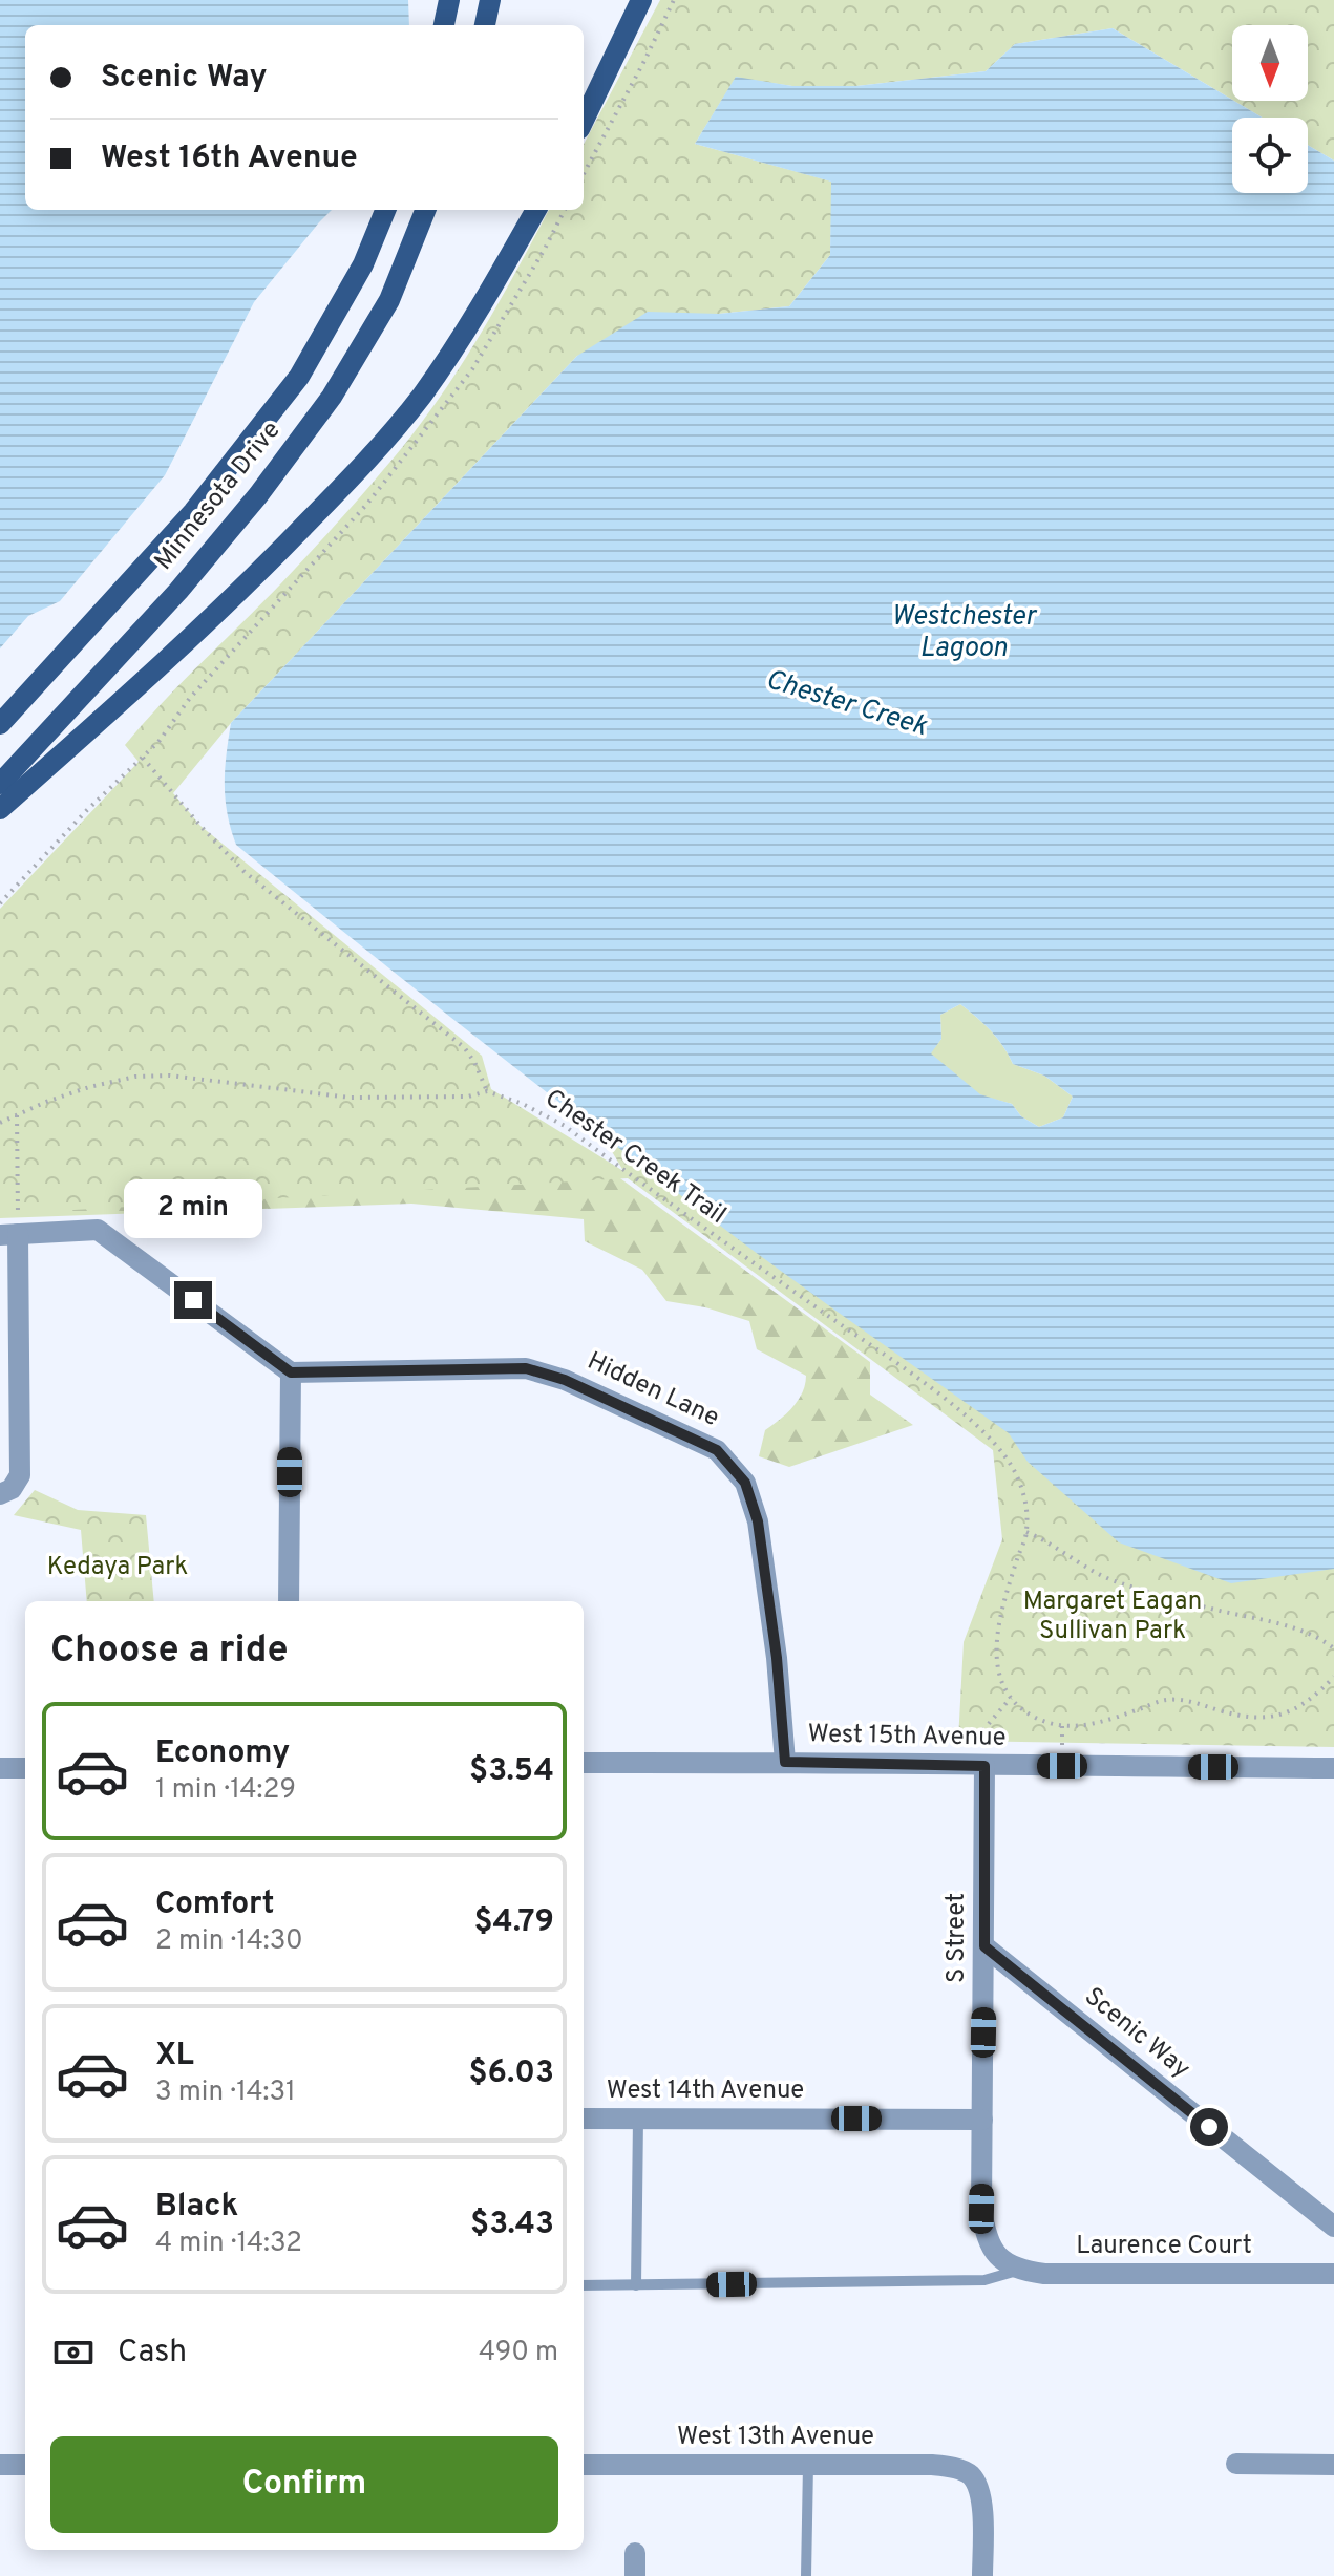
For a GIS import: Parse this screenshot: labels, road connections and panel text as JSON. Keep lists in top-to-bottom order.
{
  "streets": {
    "main road": ["Minnesota Drive"],
    "street": [
      "Hidden Lane",
      "West 15th Avenue",
      "S Street",
      "Scenic Way",
      "West 14th Avenue",
      "Laurence Court",
      "West 13th Avenue"
    ],
    "path": ["Chester Creek Trail"]
  },
  "crossings": [
    ["Hidden Lane", "West 15th Avenue"],
    ["West 15th Avenue", "S Street"],
    ["S Street", "Scenic Way"],
    ["S Street", "West 14th Avenue"],
    ["S Street", "Laurence Court"]
  ],
  "water": ["Westchester Lagoon", "Chester Creek"],
  "parks": ["Kedaya Park", "Margaret Eagan Sullivan Park"],
  "north": "bottom",
  "page": {
    "banner": ["Scenic Way", "West 16th Avenue"],
    "bubble": "2 min",
    "heading": "Choose a ride",
    "list": [
      {
        "name": "Economy",
        "note": "1 min · 14:29",
        "value": "$3.54"
      },
      {
        "name": "Comfort",
        "note": "2 min · 14:30",
        "value": "$4.79"
      },
      {
        "name": "XL",
        "note": "3 min · 14:31",
        "value": "$6.03"
      },
      {
        "name": "Black",
        "note": "4 min · 14:32",
        "value": "$3.43"
      }
    ],
    "pay": ["Cash", "490 m"],
    "buttons": "Confirm"
  }
}
